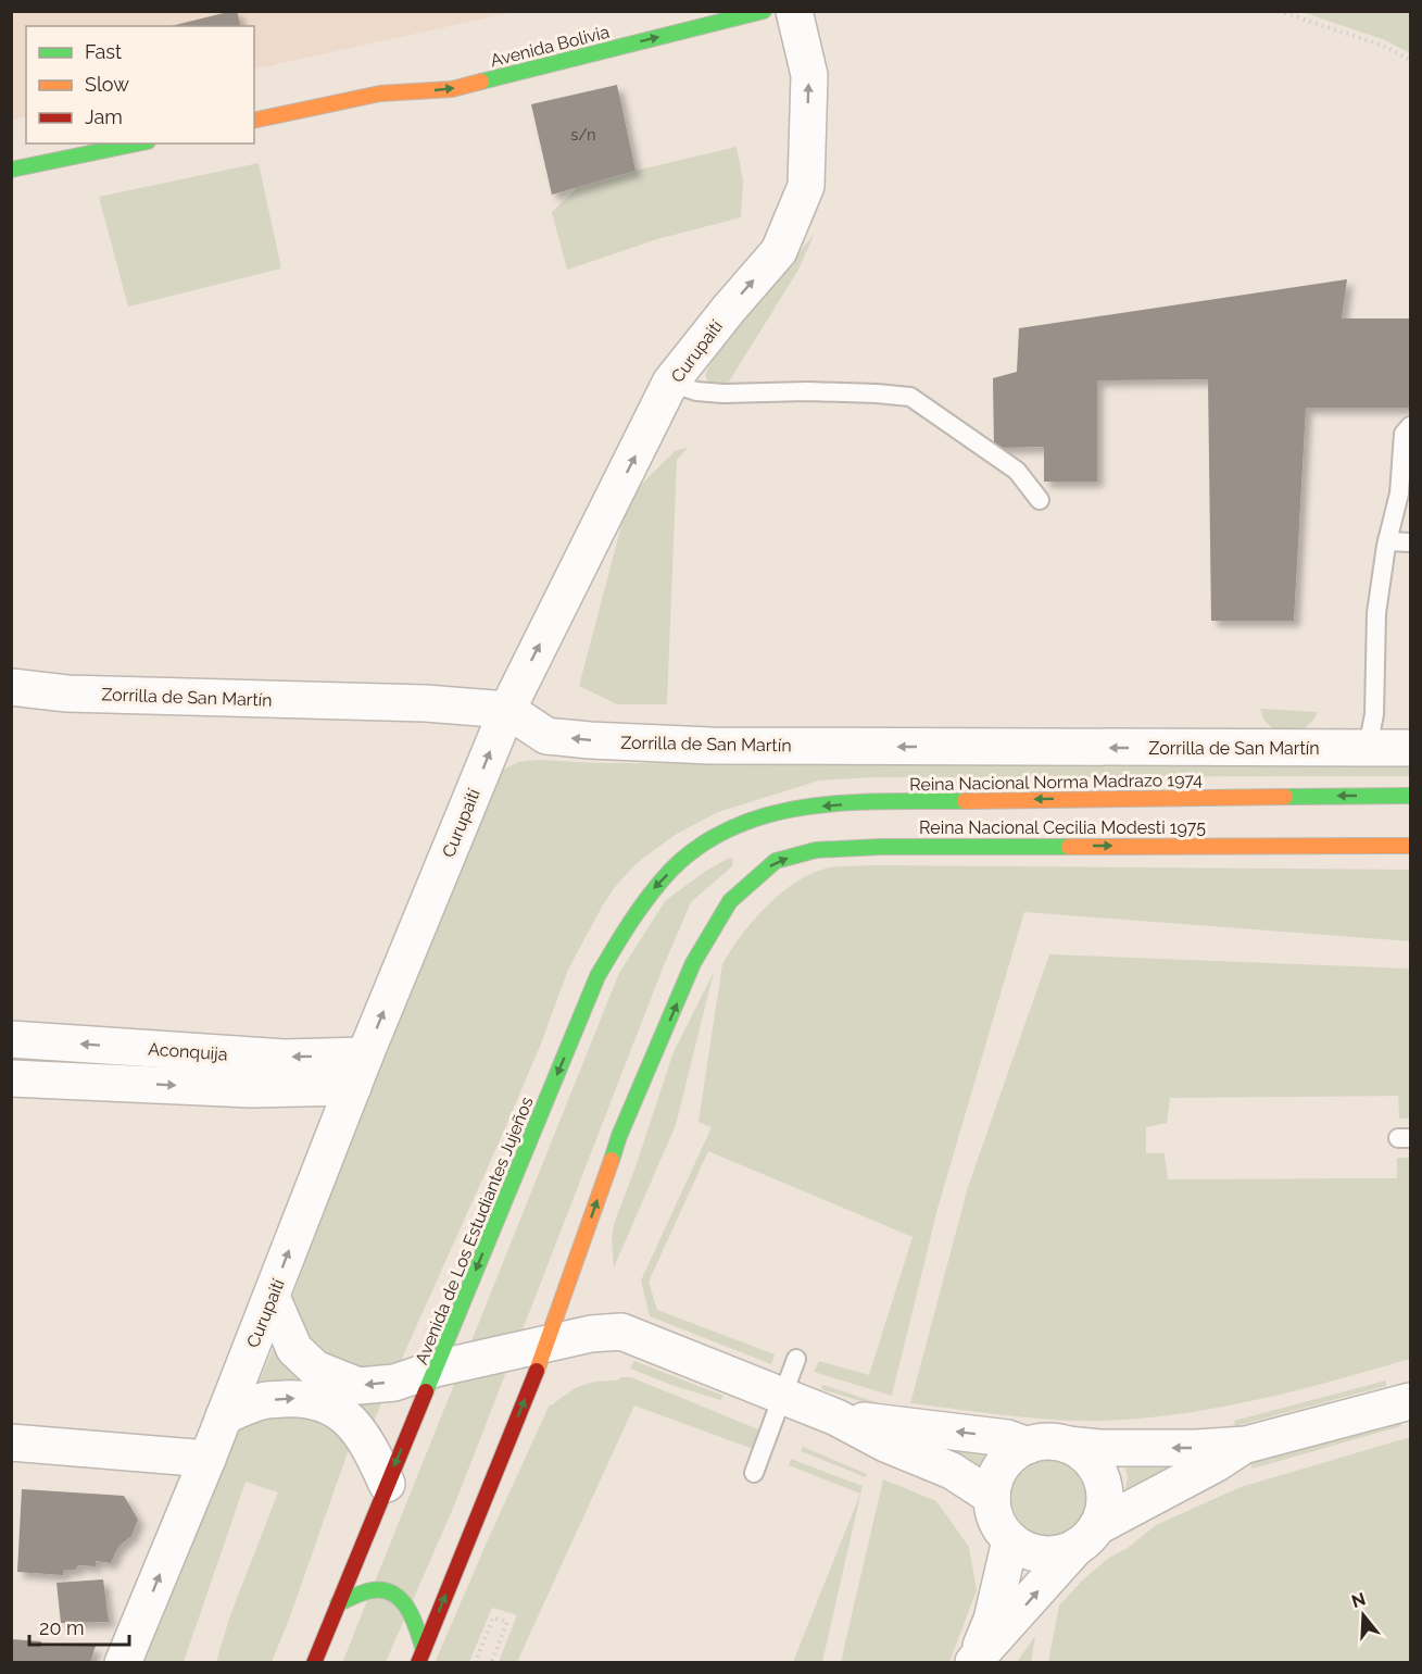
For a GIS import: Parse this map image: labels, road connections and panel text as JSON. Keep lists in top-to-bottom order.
{
  "streets": {
    "main road": [
      "Avenida Bolivia",
      "Reina Nacional Norma Madrazo 1974",
      "Reina Nacional Cecilia Modesti 1975",
      "Avenida de Los Estudiantes Jujeños"
    ],
    "street": ["Curupaití", "Zorrilla de San Martín", "Aconquija"]
  },
  "crossings": [
    ["Curupaití", "Zorrilla de San Martín"],
    ["Curupaití", "Aconquija"],
    ["Reina Nacional Norma Madrazo 1974", "Avenida de Los Estudiantes Jujeños"]
  ],
  "one_way": [
    "Avenida Bolivia",
    "Curupaití",
    "Zorrilla de San Martín",
    "Reina Nacional Norma Madrazo 1974",
    "Reina Nacional Cecilia Modesti 1975",
    "Avenida de Los Estudiantes Jujeños"
  ],
  "house_numbers": ["s/n"],
  "legend": ["Fast", "Slow", "Jam"],
  "scale_bar": "20 m",
  "north": "top"
}
